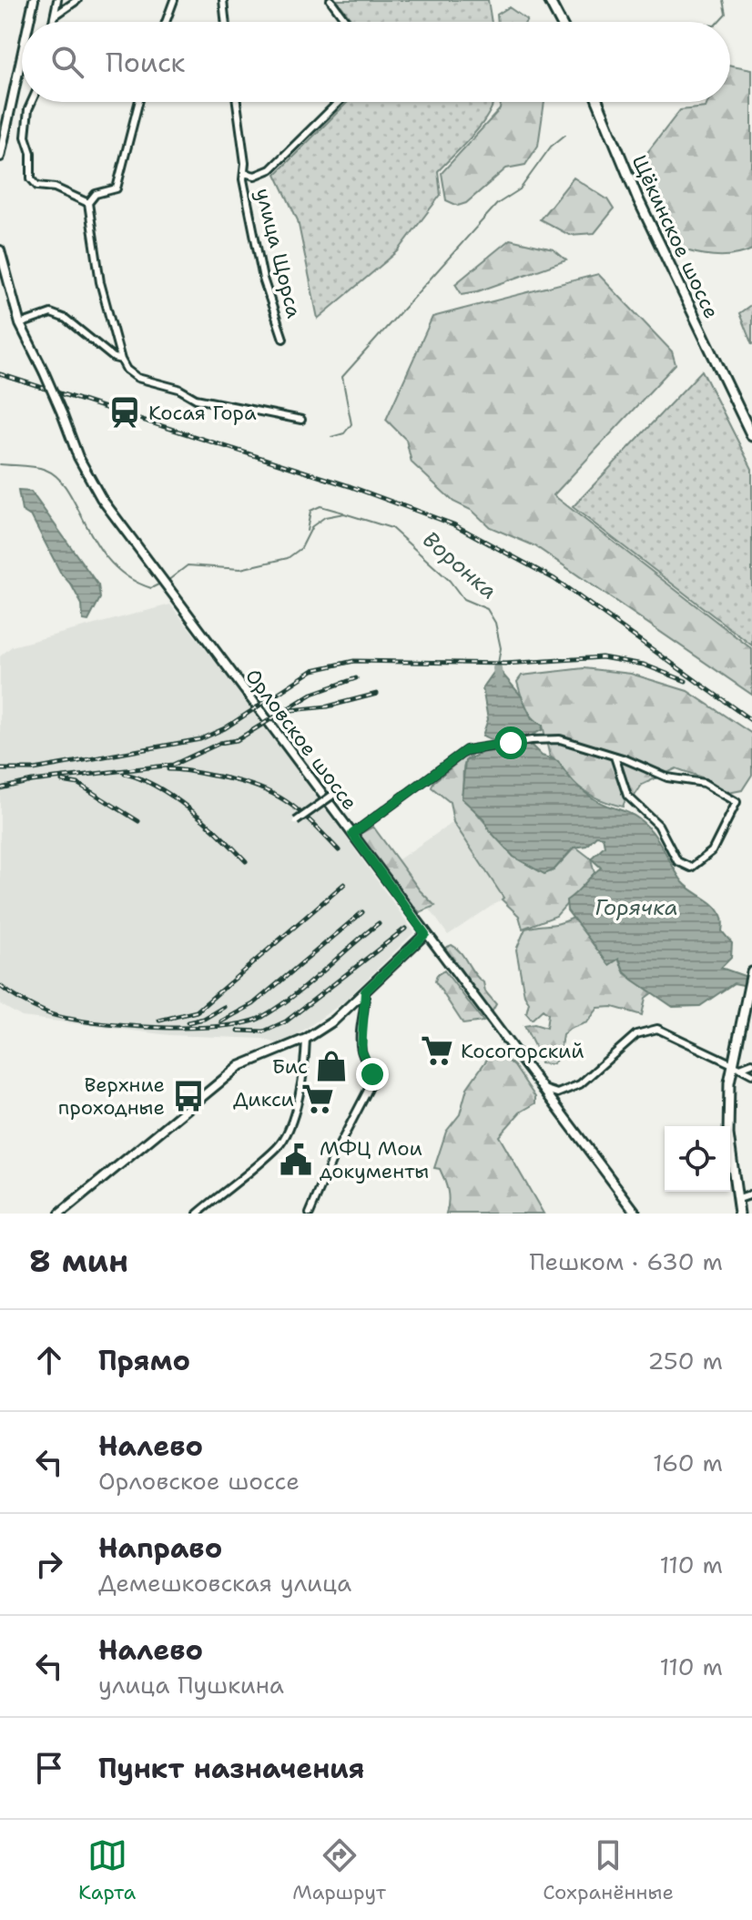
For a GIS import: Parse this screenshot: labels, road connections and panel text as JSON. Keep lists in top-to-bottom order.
{
  "streets": {
    "main road": ["Щёкинское шоссе", "Орловское шоссе"],
    "street": ["улица Щорса"]
  },
  "water": ["Воронка", "Горячка"],
  "places": {
    "station": ["Косая Гора"],
    "supermarket": ["Косогорский", "Дикси"],
    "shop": ["Бис"],
    "bus stop": ["Верхние проходные"],
    "public building": ["МФЦ Мои документы"]
  },
  "page": {
    "search": "Поиск",
    "heading": ["8 мин", "Пешком · 630 m"],
    "list": [
      ["Прямо", "250 m"],
      ["Налево", "Орловское шоссе", "160 m"],
      ["Направо", "Демешковская улица", "110 m"],
      ["Налево", "улица Пушкина", "110 m"],
      "Пункт назначения"
    ],
    "nav": ["Карта", "Маршрут", "Сохранённые"]
  }
}
